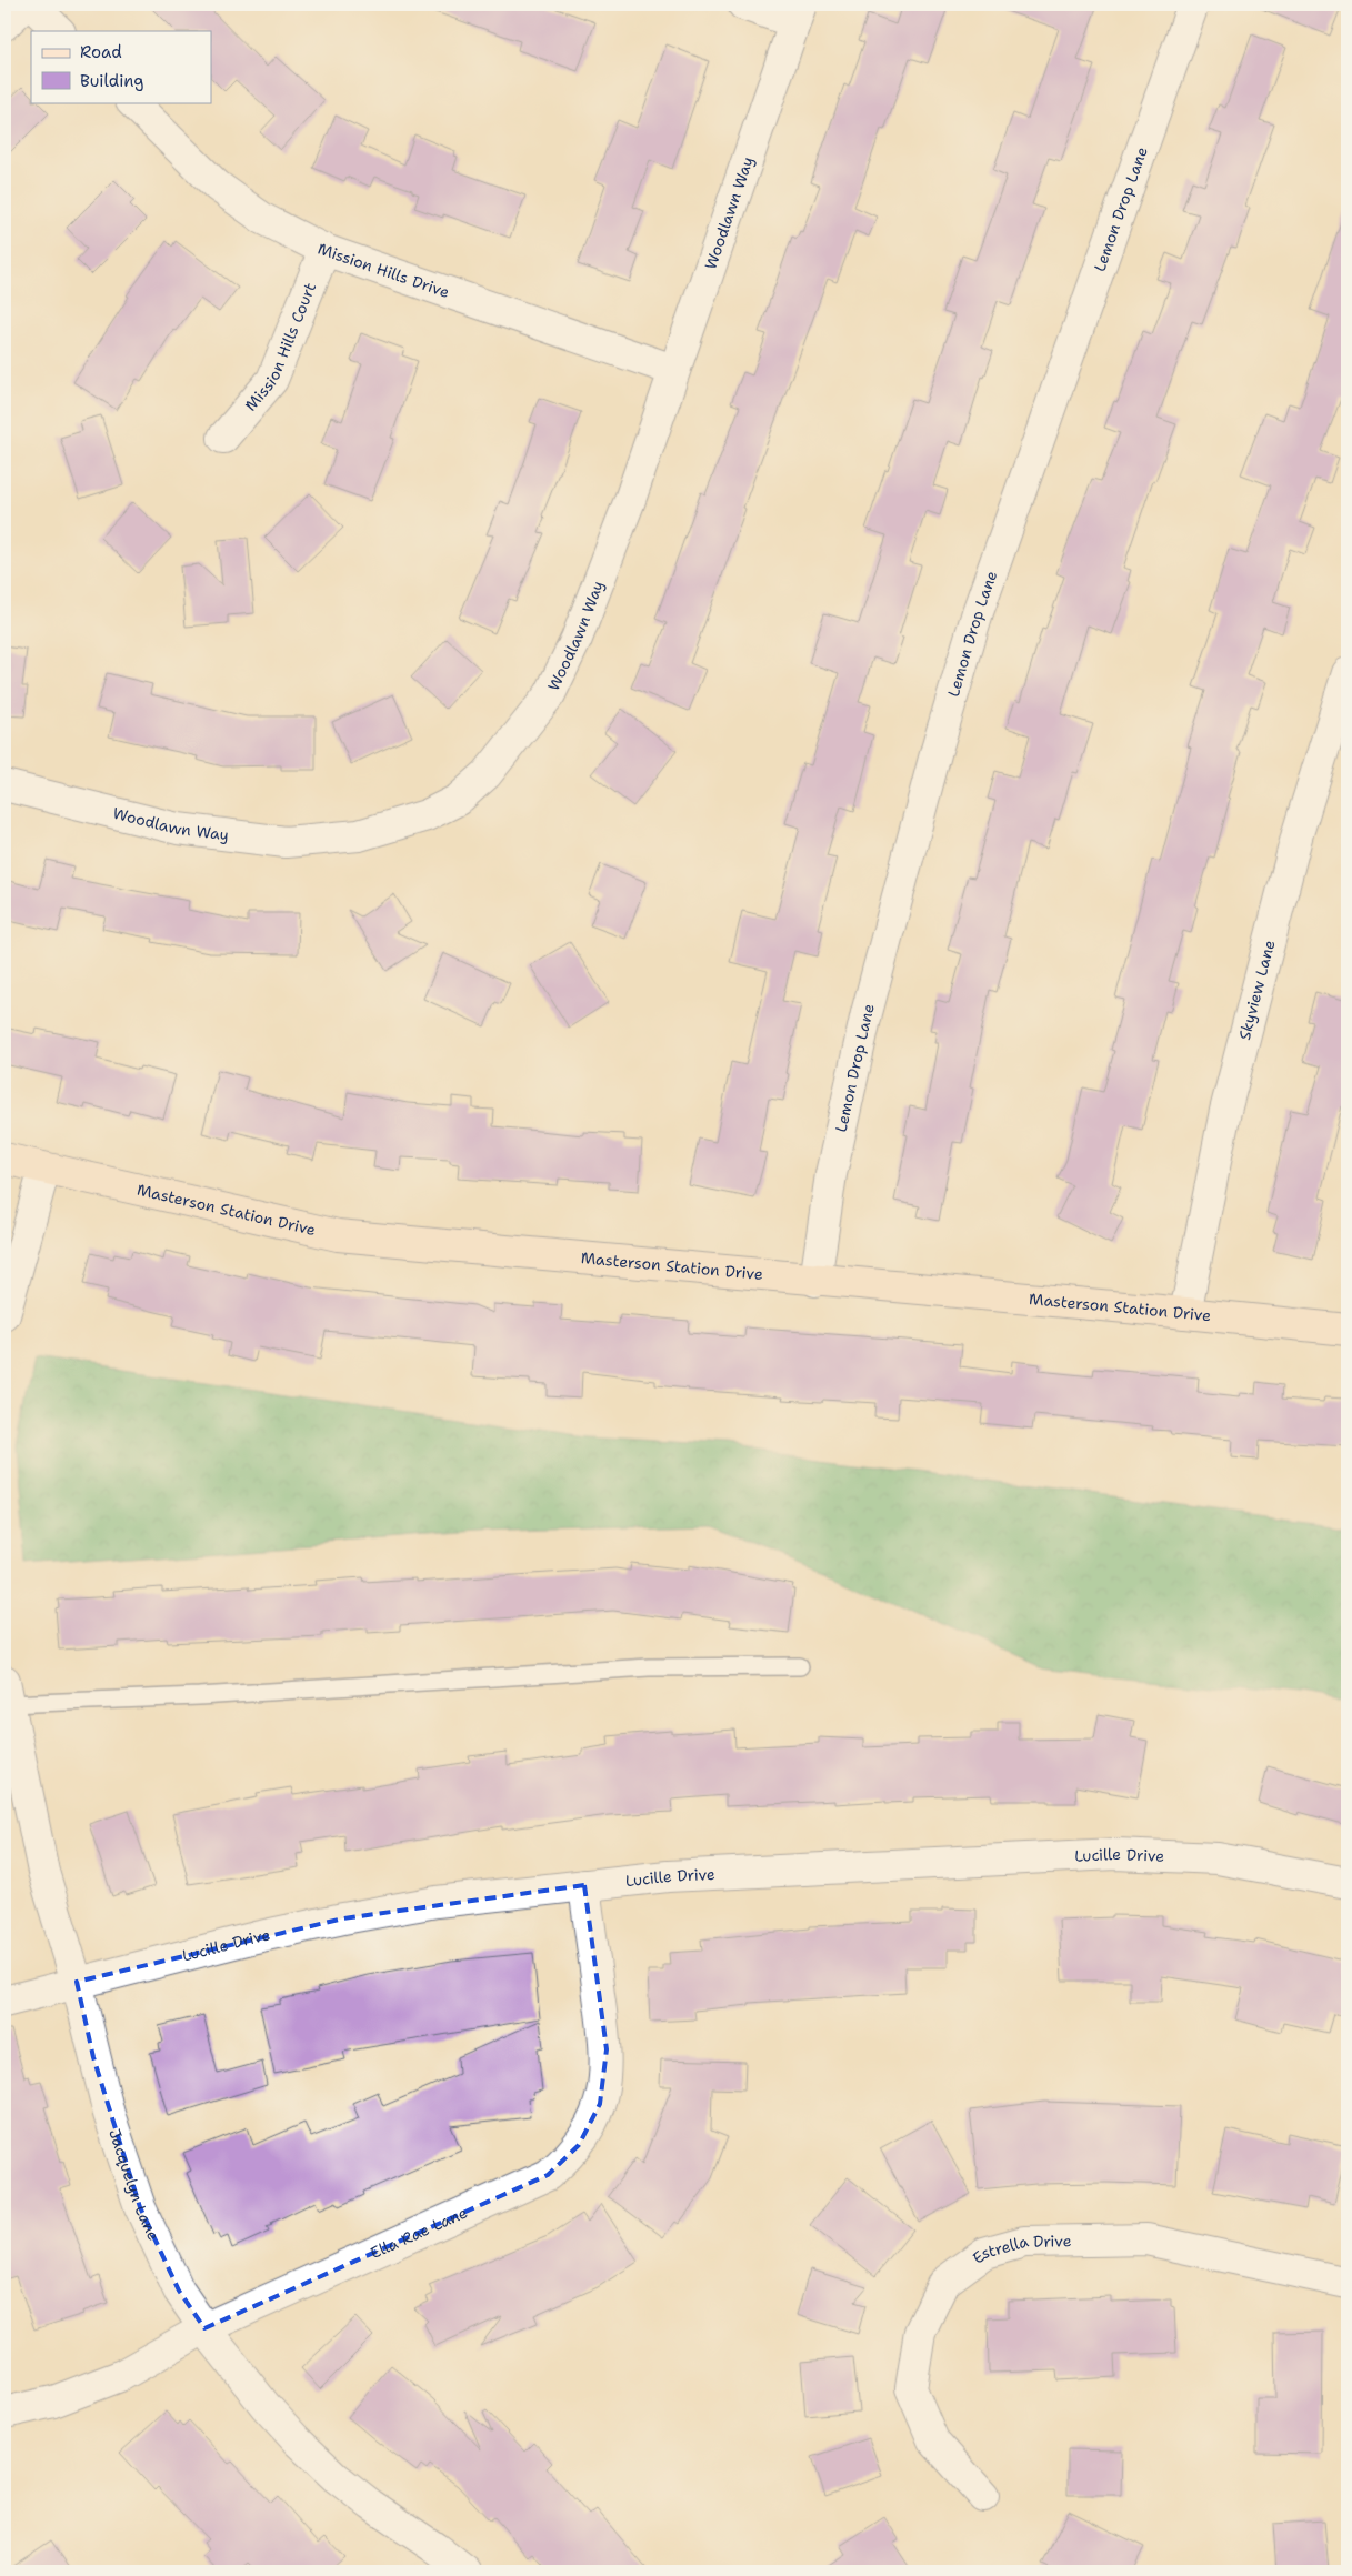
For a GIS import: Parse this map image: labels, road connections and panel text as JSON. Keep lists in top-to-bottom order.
{
  "streets": {
    "street": [
      "Lemon Drop Lane",
      "Woodlawn Way",
      "Mission Hills Drive",
      "Mission Hills Court",
      "Skyview Lane",
      "Masterson Station Drive",
      "Lucille Drive",
      "Jacquelyn Lane",
      "Ella Rae Lane",
      "Estrella Drive"
    ]
  },
  "crossings": [
    ["Lemon Drop Lane", "Masterson Station Drive"],
    ["Woodlawn Way", "Mission Hills Drive"],
    ["Mission Hills Drive", "Mission Hills Court"],
    ["Skyview Lane", "Masterson Station Drive"],
    ["Lucille Drive", "Jacquelyn Lane"],
    ["Lucille Drive", "Ella Rae Lane"],
    ["Jacquelyn Lane", "Ella Rae Lane"]
  ],
  "legend": ["Road", "Building"]
}
